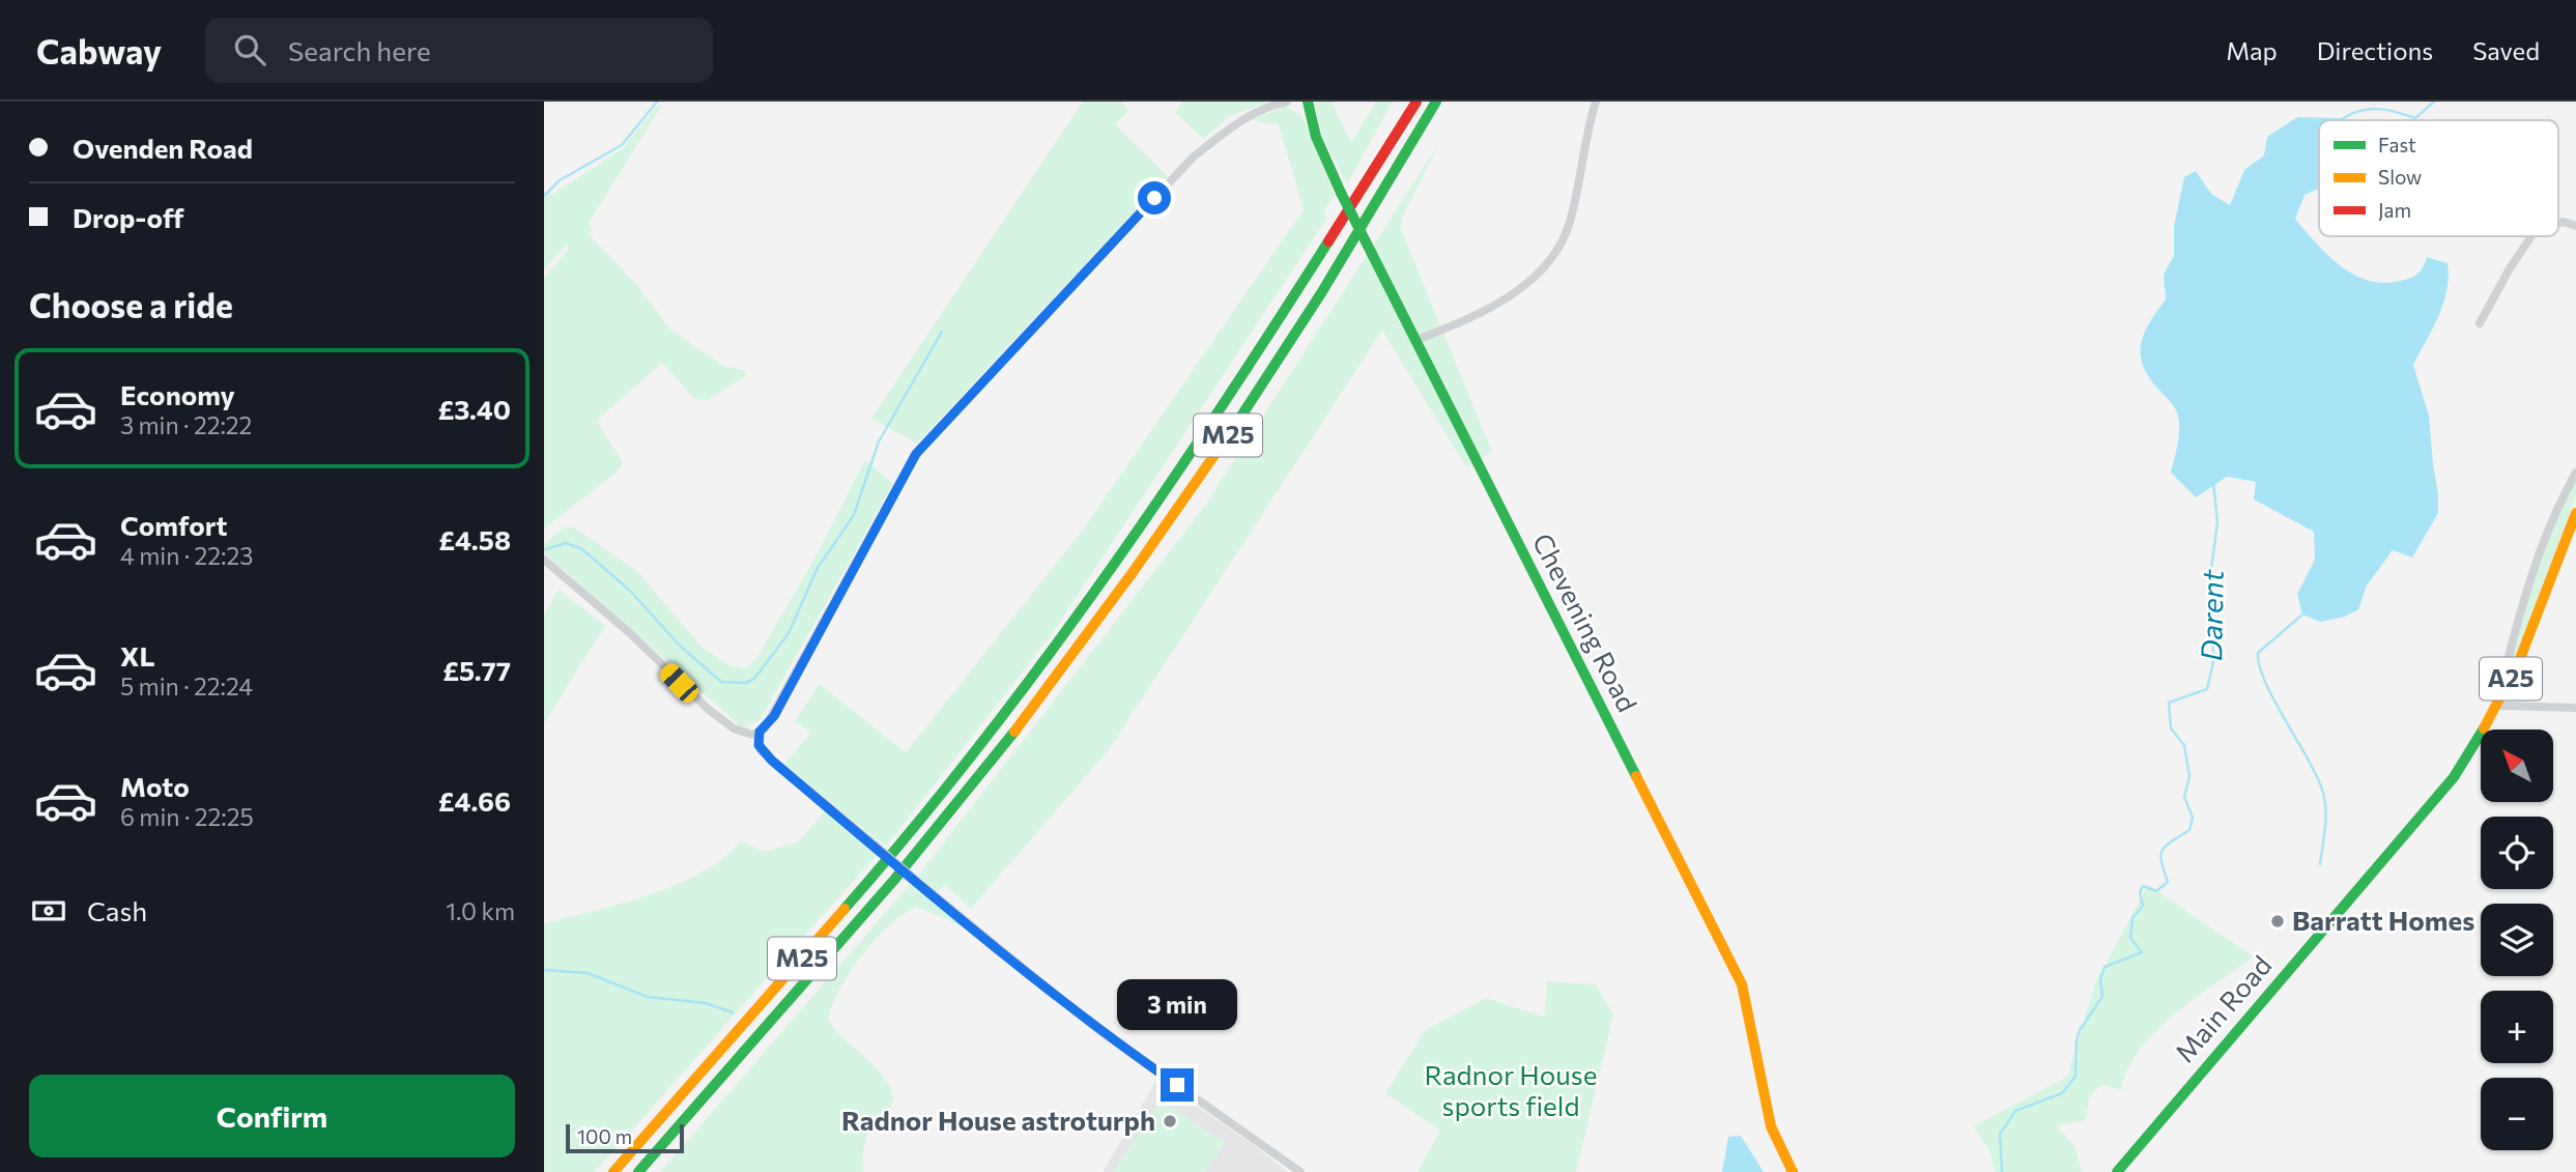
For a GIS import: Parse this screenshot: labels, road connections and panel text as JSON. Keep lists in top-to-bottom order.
{
  "streets": {
    "main road": [
      "M25",
      "Chevening Road",
      "A25",
      "Main Road"
    ]
  },
  "water": ["Darent"],
  "parks": ["Radnor House sports field"],
  "places": ["Barratt Homes", "Radnor House astroturph"],
  "legend": ["Fast", "Slow", "Jam"],
  "scale_bar": "100 m",
  "north": "top left",
  "page": {
    "header": "Cabway",
    "search": "Search here",
    "nav": ["Map", "Directions", "Saved"],
    "banner": ["Ovenden Road", "Drop-off"],
    "heading": "Choose a ride",
    "list": [
      {
        "name": "Economy",
        "note": "3 min · 22:22",
        "value": "£3.40"
      },
      {
        "name": "Comfort",
        "note": "4 min · 22:23",
        "value": "£4.58"
      },
      {
        "name": "XL",
        "note": "5 min · 22:24",
        "value": "£5.77"
      },
      {
        "name": "Moto",
        "note": "6 min · 22:25",
        "value": "£4.66"
      }
    ],
    "map_buttons": ["+", "−"],
    "pay": ["Cash", "1.0 km"],
    "bubble": "3 min",
    "buttons": "Confirm",
    "scale": "100 m"
  }
}
